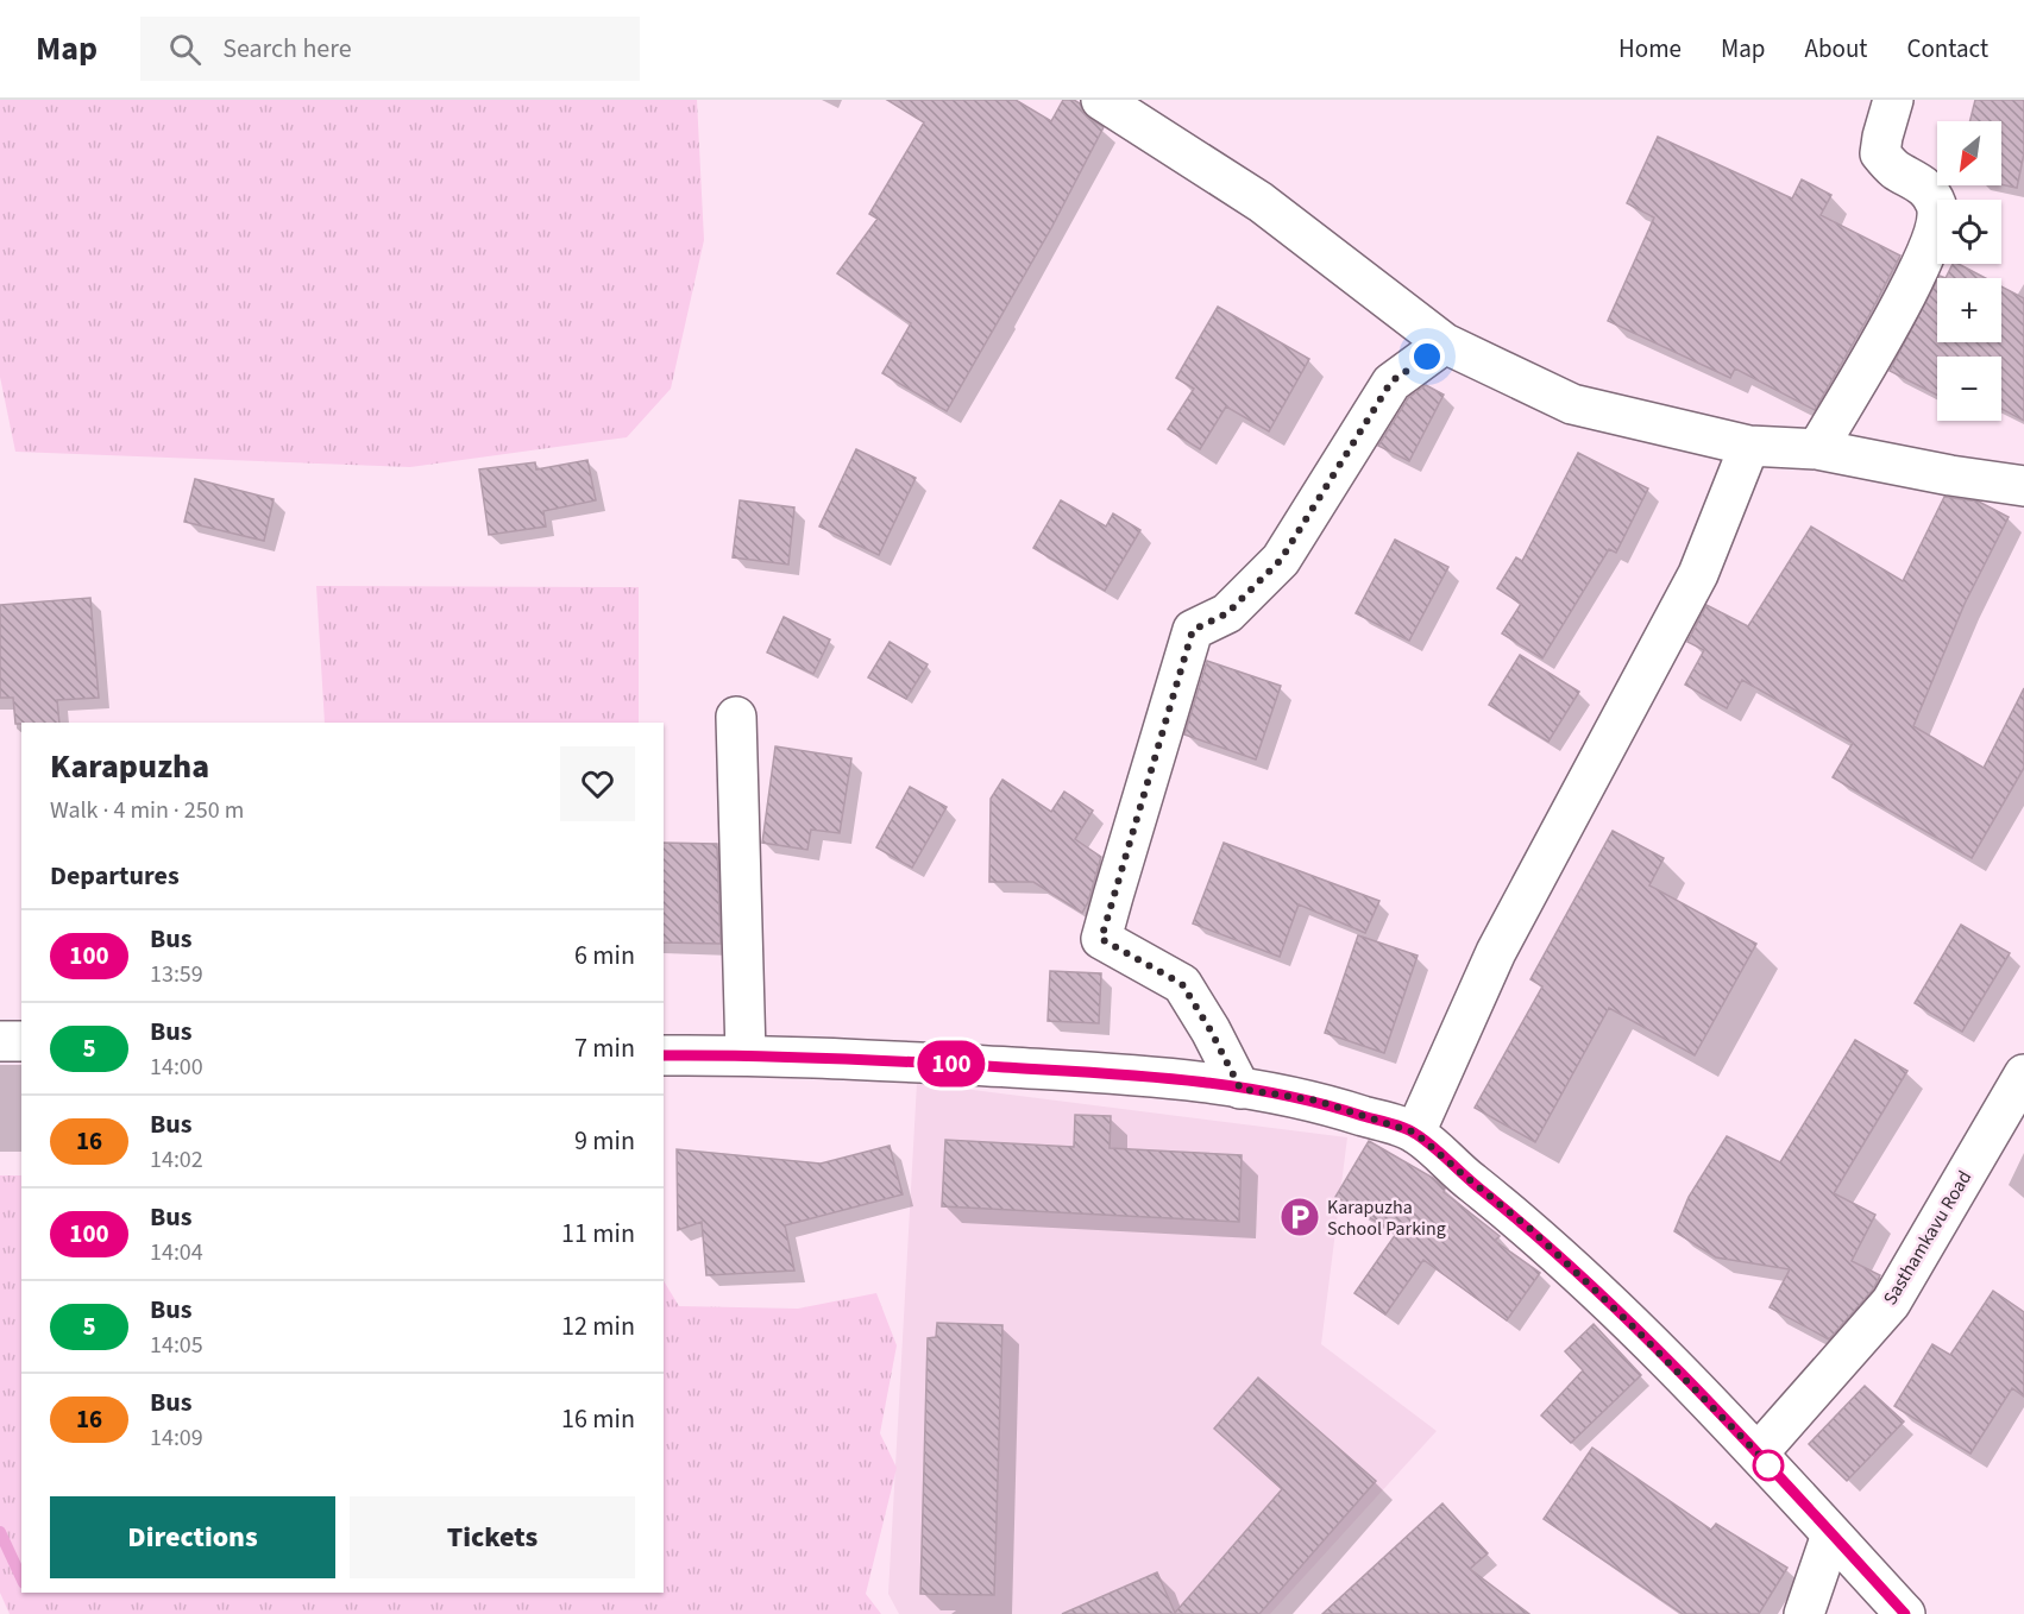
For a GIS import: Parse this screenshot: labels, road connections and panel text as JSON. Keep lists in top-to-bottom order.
{
  "streets": {
    "street": ["Sasthamkavu Road"]
  },
  "places": {
    "parking": ["Karapuzha School Parking"]
  },
  "lines": ["bus line 100"],
  "north": "bottom left",
  "page": {
    "header": "Map",
    "search": "Search here",
    "nav": [
      "Home",
      "Map",
      "About",
      "Contact"
    ],
    "on_map": "100",
    "map_buttons": ["+", "−"],
    "heading": [
      ["Karapuzha", "Walk · 4 min · 250 m"],
      "Departures"
    ],
    "list": [
      {
        "mark": "100",
        "name": "Bus",
        "note": "13:59",
        "value": "6 min"
      },
      {
        "mark": "5",
        "name": "Bus",
        "note": "14:00",
        "value": "7 min"
      },
      {
        "mark": "16",
        "name": "Bus",
        "note": "14:02",
        "value": "9 min"
      },
      {
        "mark": "100",
        "name": "Bus",
        "note": "14:04",
        "value": "11 min"
      },
      {
        "mark": "5",
        "name": "Bus",
        "note": "14:05",
        "value": "12 min"
      },
      {
        "mark": "16",
        "name": "Bus",
        "note": "14:09",
        "value": "16 min"
      }
    ],
    "buttons": ["Directions", "Tickets"]
  }
}
